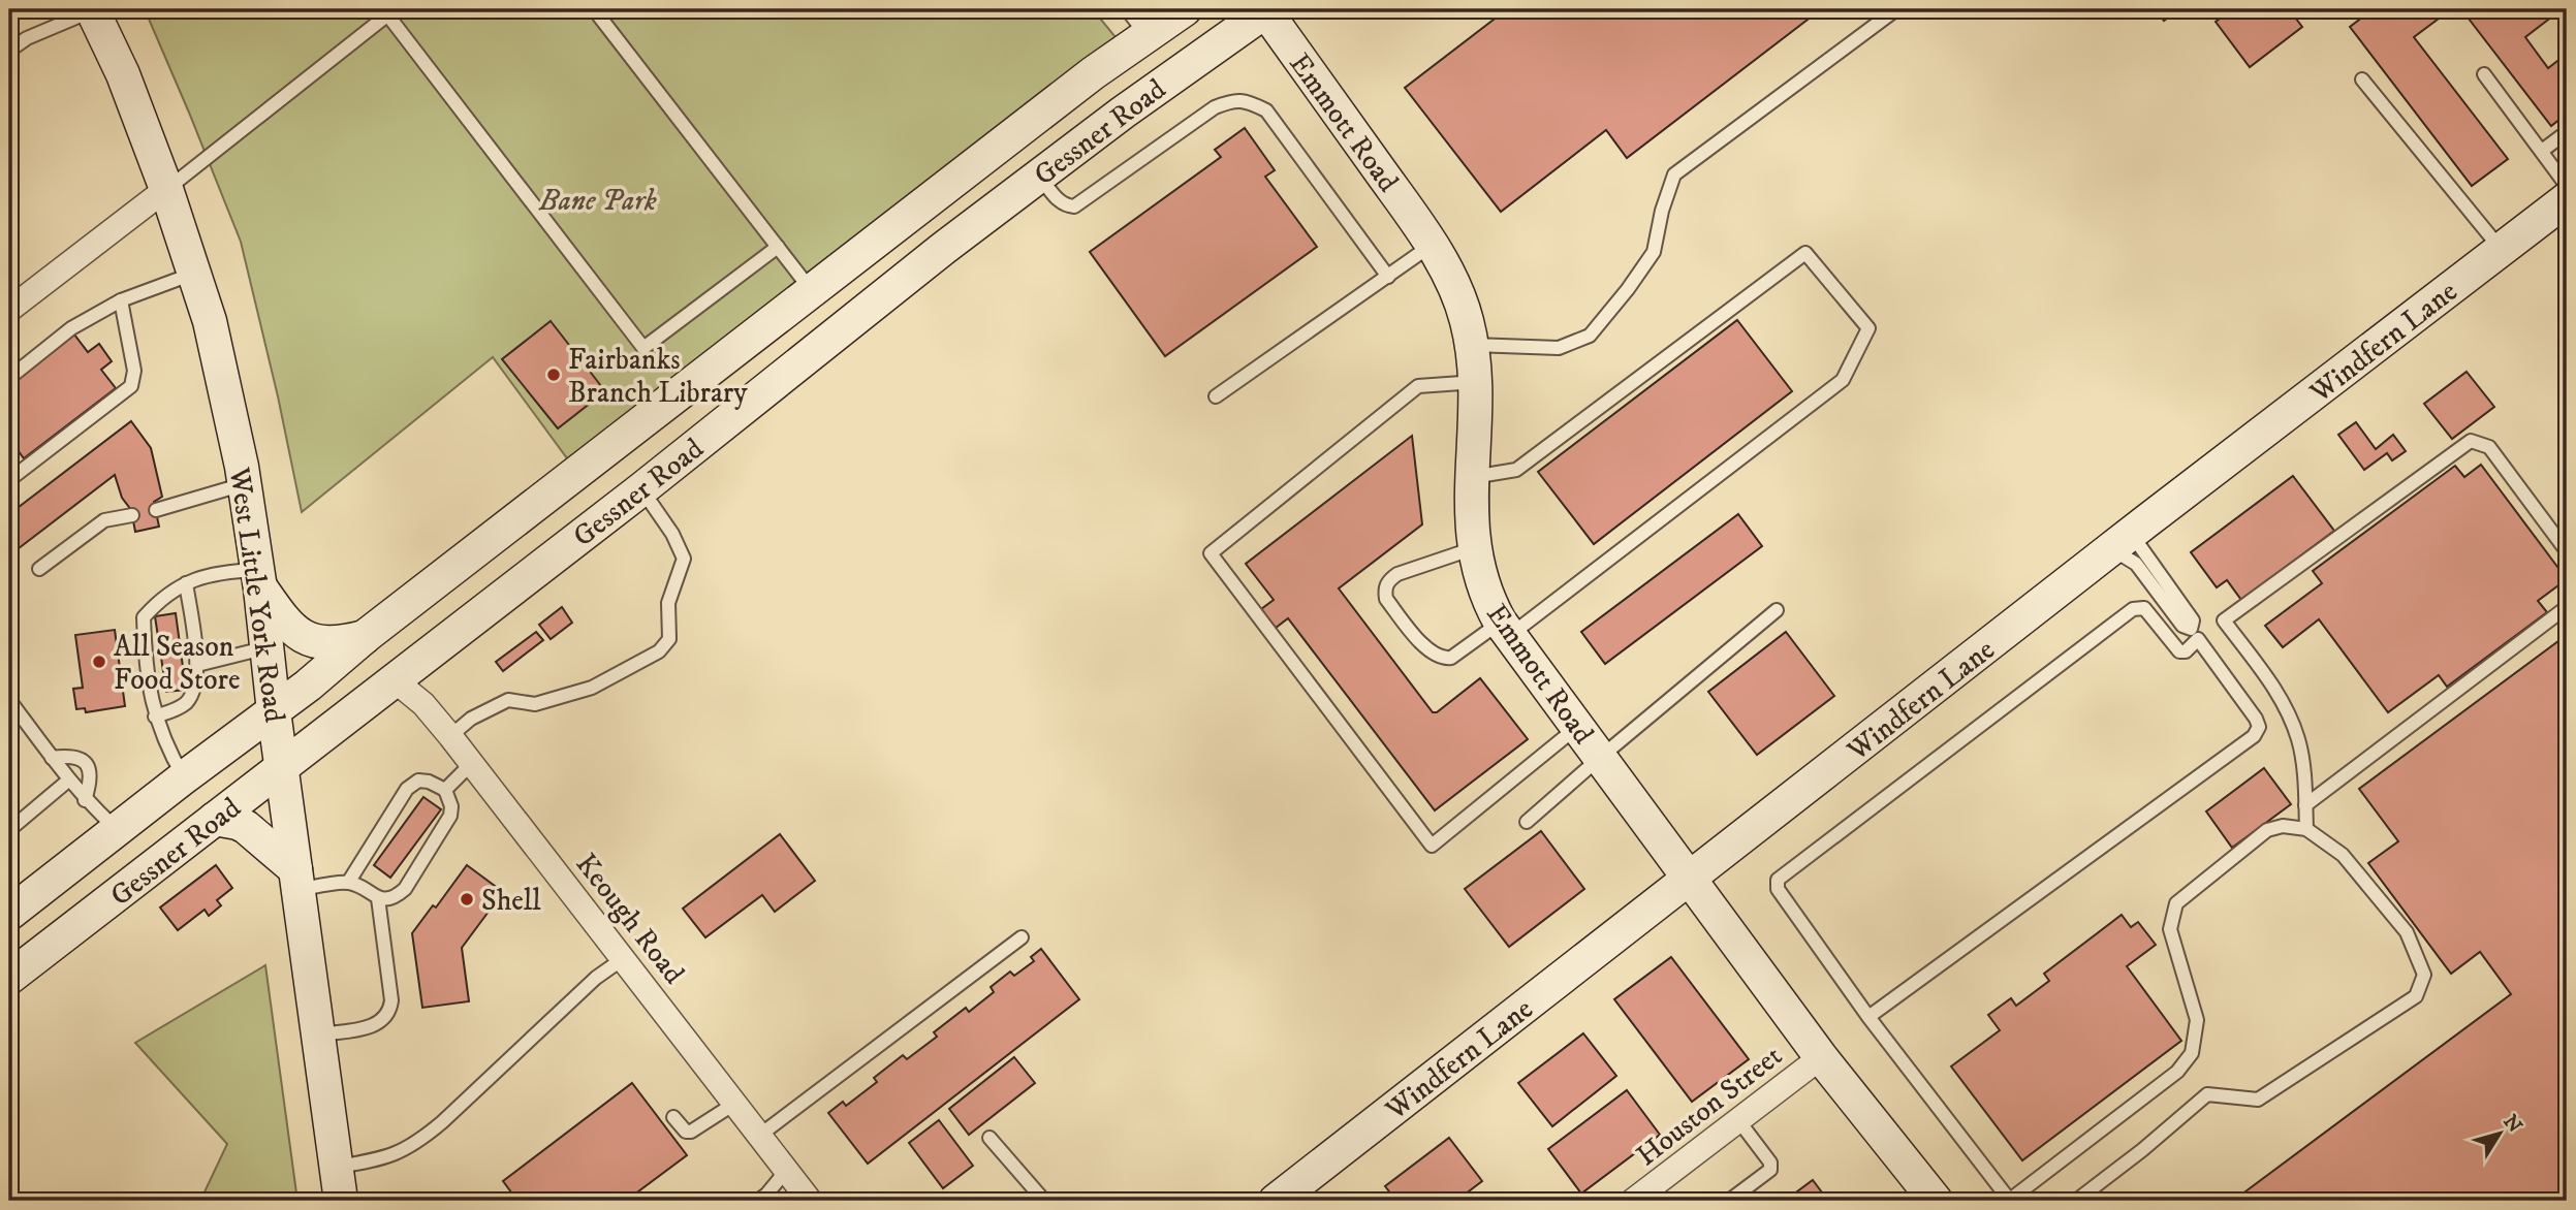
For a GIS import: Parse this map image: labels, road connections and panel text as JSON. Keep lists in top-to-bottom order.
{
  "streets": {
    "main road": [
      "Emmott Road",
      "Gessner Road",
      "Windfern Lane",
      "West Little York Road"
    ],
    "street": ["Keough Road", "Houston Street"]
  },
  "crossings": [
    ["Emmott Road", "Gessner Road"],
    ["Emmott Road", "Windfern Lane"],
    ["Emmott Road", "Houston Street"],
    ["Gessner Road", "West Little York Road"],
    ["Gessner Road", "Keough Road"]
  ],
  "parks": ["Bane Park"],
  "places": ["Fairbanks Branch Library", "All Season Food Store", "Shell"],
  "north": "top right"
}
